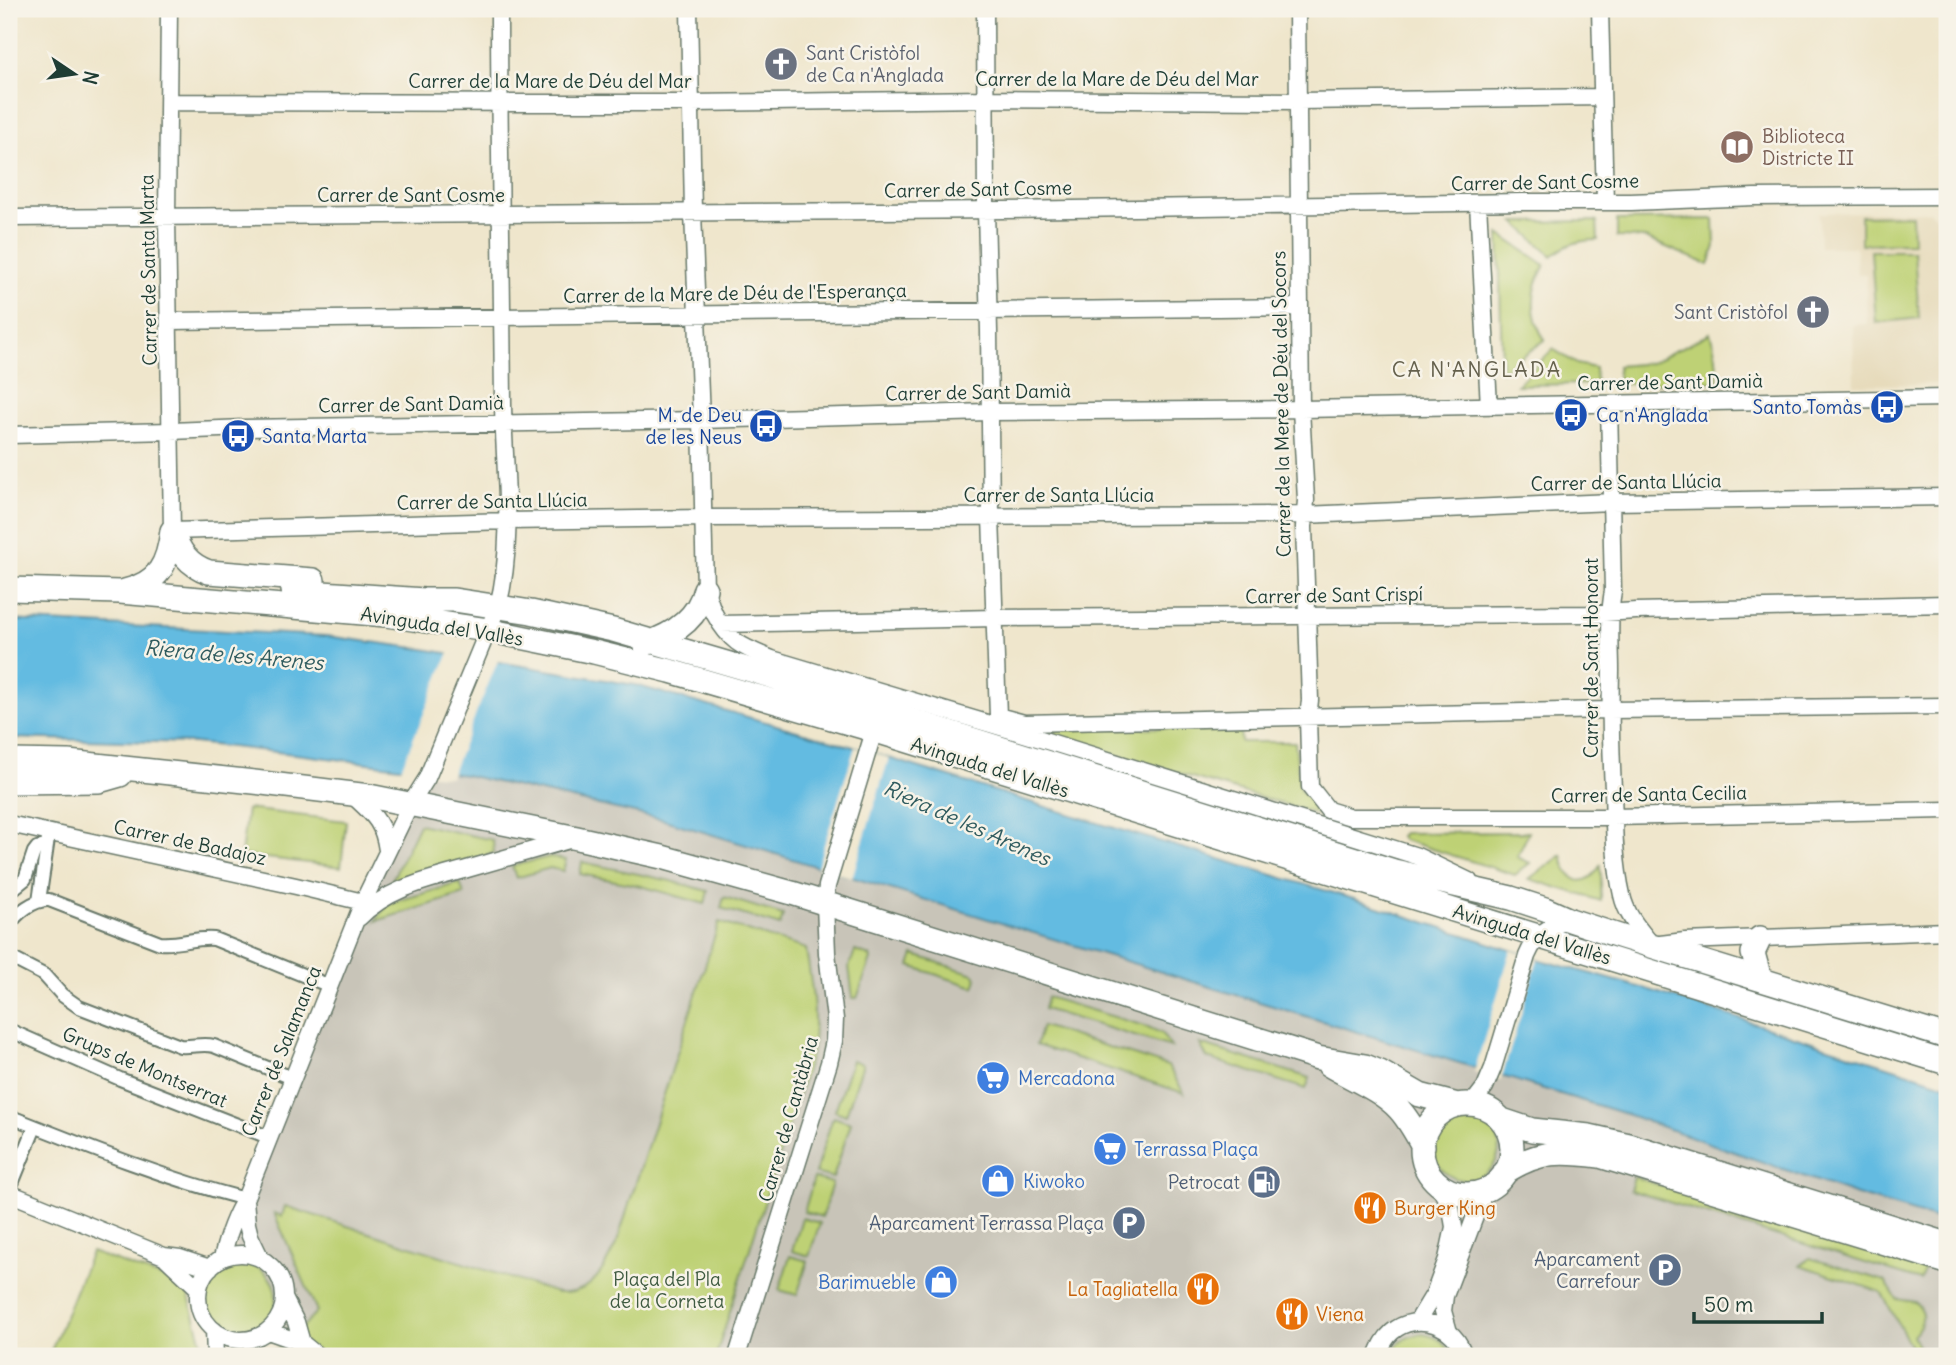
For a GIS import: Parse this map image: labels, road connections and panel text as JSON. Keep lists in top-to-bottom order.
{
  "streets": {
    "main road": ["Avinguda del Vallès"],
    "street": [
      "Carrer de la Mare de Déu del Mar",
      "Carrer de Sant Cosme",
      "Carrer de Santa Marta",
      "Carrer de la Mare de Déu de l'Esperança",
      "Carrer de Sant Damià",
      "Carrer de la Mere de Déu del Socors",
      "Carrer de Santa Llúcia",
      "Carrer de Sant Crispí",
      "Carrer de Sant Honorat",
      "Carrer de Santa Cecilia",
      "Carrer de Badajoz",
      "Carrer de Salamanca",
      "Grups de Montserrat",
      "Carrer de Cantàbria"
    ]
  },
  "crossings": [
    ["Carrer de la Mare de Déu del Mar", "Carrer de Santa Marta"],
    ["Carrer de la Mare de Déu del Mar", "Carrer de la Mere de Déu del Socors"],
    ["Carrer de la Mare de Déu del Mar", "Carrer de Salamanca"],
    ["Carrer de Sant Cosme", "Carrer de Santa Marta"],
    ["Carrer de Sant Cosme", "Carrer de la Mere de Déu del Socors"],
    ["Carrer de Sant Cosme", "Carrer de Salamanca"],
    ["Carrer de Santa Marta", "Carrer de la Mare de Déu de l'Esperança"],
    ["Carrer de Santa Marta", "Carrer de Sant Damià"],
    ["Carrer de Santa Marta", "Carrer de Santa Llúcia"],
    ["Carrer de la Mare de Déu de l'Esperança", "Carrer de la Mere de Déu del Socors"],
    ["Carrer de la Mare de Déu de l'Esperança", "Carrer de Salamanca"],
    ["Carrer de Sant Damià", "Carrer de la Mere de Déu del Socors"],
    ["Carrer de Sant Damià", "Carrer de Sant Honorat"],
    ["Carrer de Sant Damià", "Carrer de Salamanca"],
    ["Carrer de la Mere de Déu del Socors", "Carrer de Santa Llúcia"],
    ["Carrer de la Mere de Déu del Socors", "Carrer de Sant Crispí"],
    ["Carrer de la Mere de Déu del Socors", "Carrer de Santa Cecilia"],
    ["Carrer de Santa Llúcia", "Carrer de Sant Honorat"],
    ["Carrer de Santa Llúcia", "Carrer de Salamanca"],
    ["Carrer de Sant Crispí", "Avinguda del Vallès"],
    ["Carrer de Sant Crispí", "Carrer de Sant Honorat"],
    ["Avinguda del Vallès", "Carrer de Sant Honorat"],
    ["Avinguda del Vallès", "Carrer de Salamanca"],
    ["Avinguda del Vallès", "Carrer de Cantàbria"],
    ["Carrer de Sant Honorat", "Carrer de Santa Cecilia"],
    ["Carrer de Badajoz", "Carrer de Salamanca"],
    ["Carrer de Salamanca", "Grups de Montserrat"]
  ],
  "districts": ["CA N'ANGLADA"],
  "water": ["Riera de les Arenes"],
  "parks": ["Plaça del Pla de la Corneta"],
  "places": {
    "church": ["Sant Cristòfol de Ca n'Anglada", "Sant Cristòfol"],
    "library": ["Biblioteca Districte II"],
    "bus stop": [
      "Santo Tomàs",
      "Ca n'Anglada",
      "M. de Deu de les Neus",
      "Santa Marta"
    ],
    "supermarket": ["Mercadona", "Terrassa Plaça"],
    "shop": ["Kiwoko", "Barimueble"],
    "fuel station": ["Petrocat"],
    "restaurant": ["Burger King", "La Tagliatella", "Viena"],
    "parking": ["Aparcament Terrassa Plaça", "Aparcament Carrefour"]
  },
  "scale_bar": "50 m",
  "north": "right"
}
